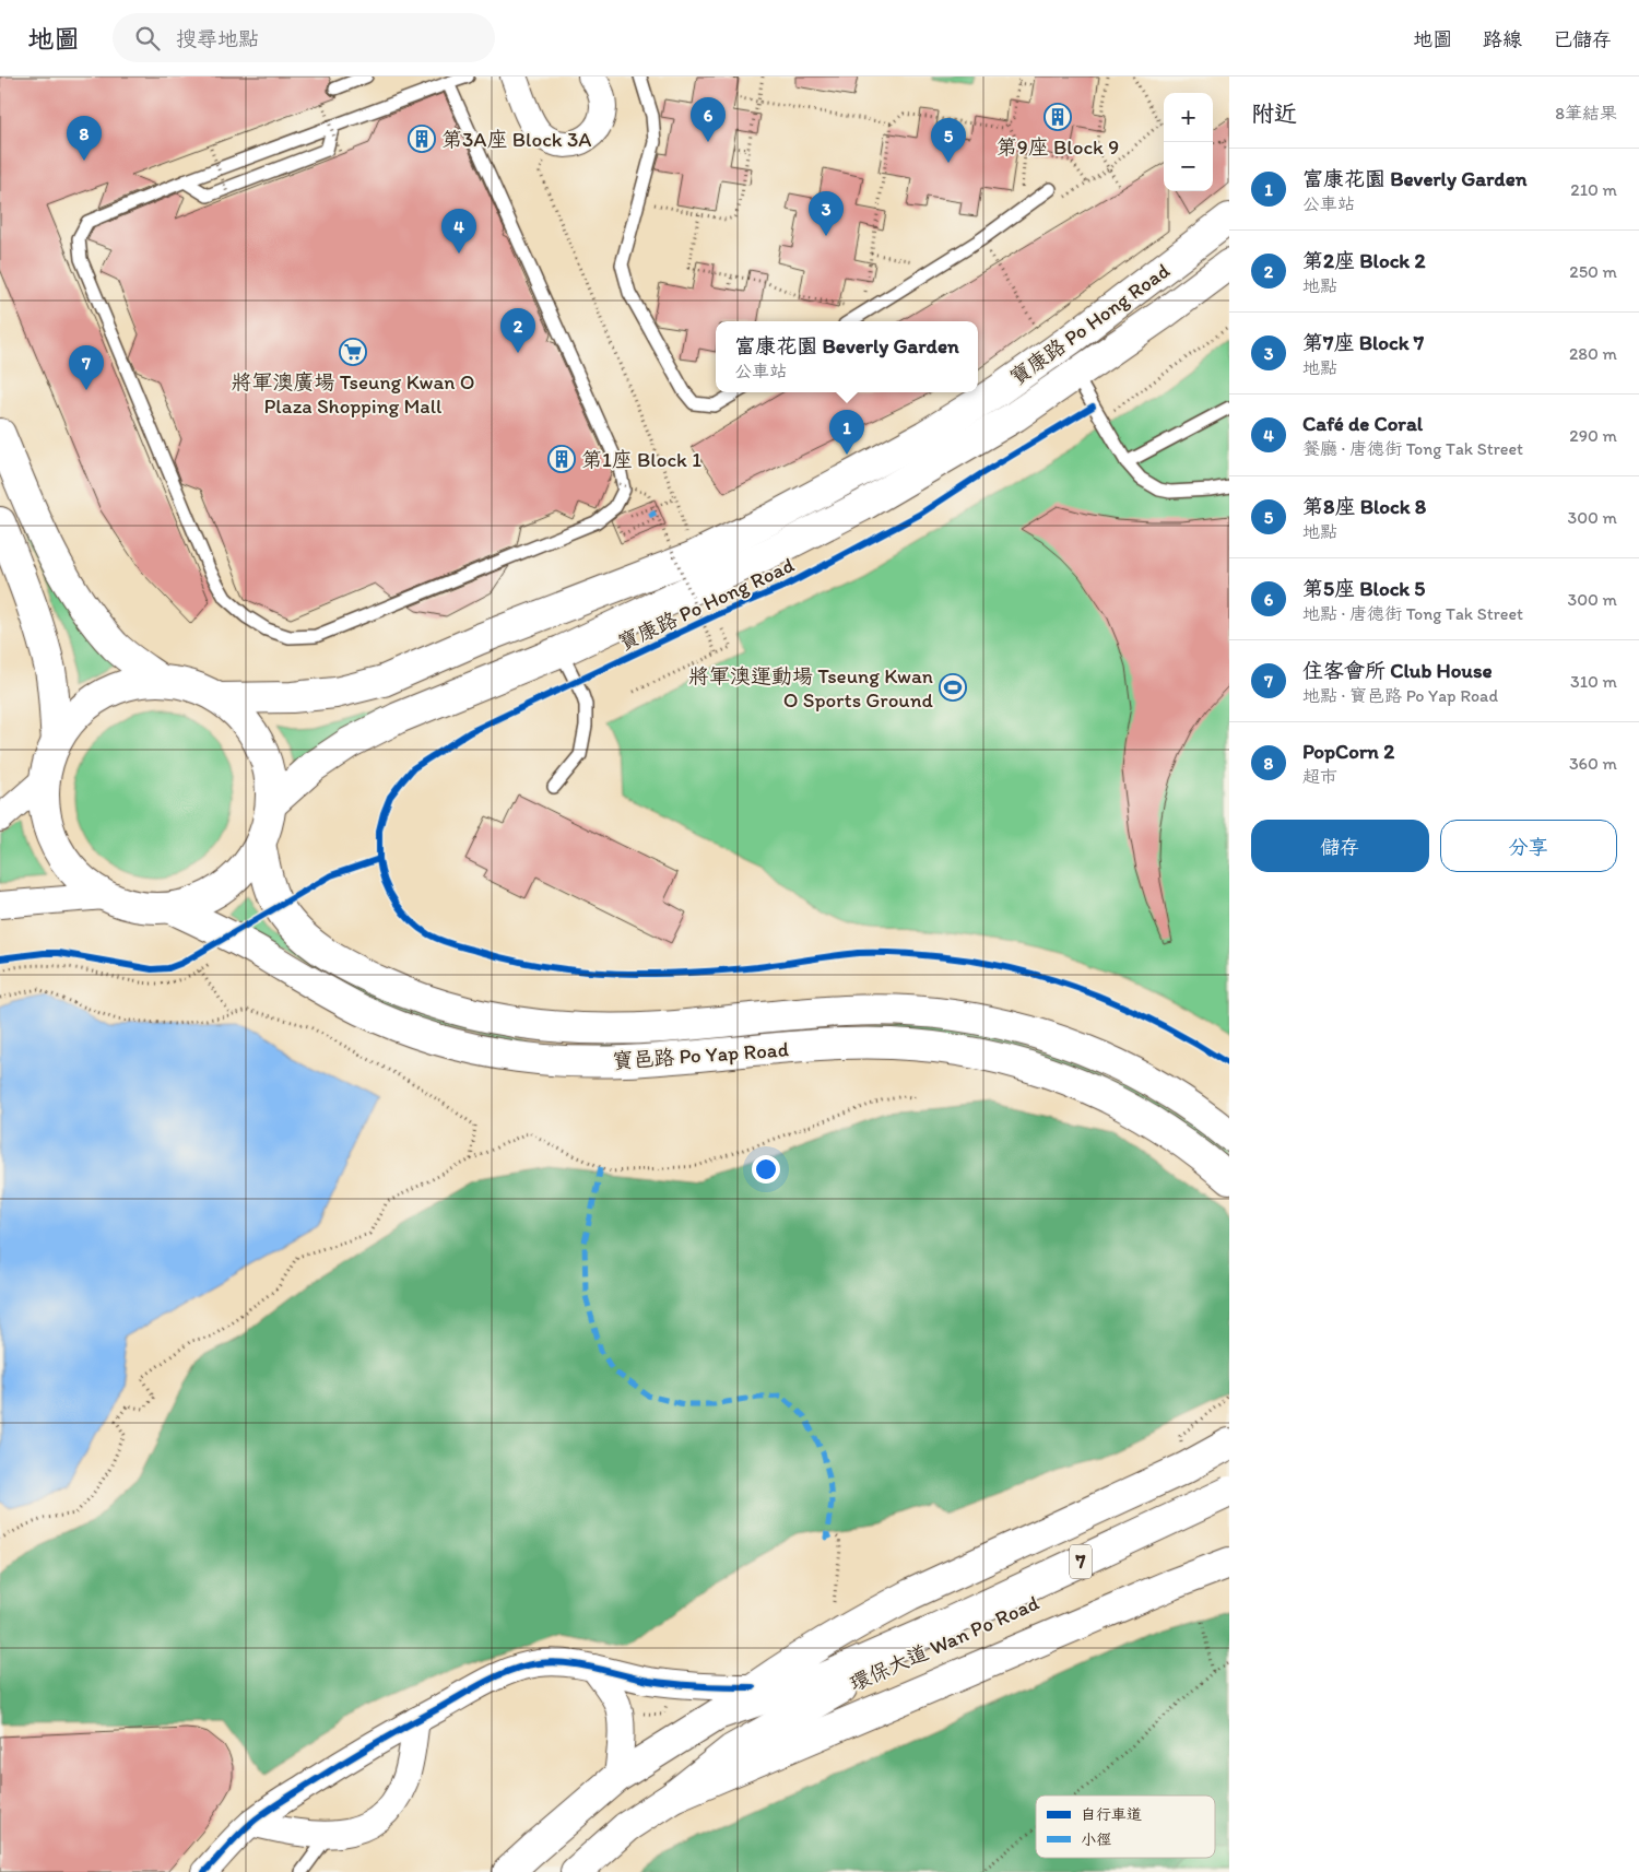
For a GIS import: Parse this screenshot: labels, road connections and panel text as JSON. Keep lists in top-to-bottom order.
{
  "streets": {
    "main road": [
      "寶康路 Po Hong Road",
      "寶邑路 Po Yap Road",
      "7",
      "環保大道 Wan Po Road"
    ]
  },
  "crossings": [
    ["寶康路 Po Hong Road", "寶邑路 Po Yap Road"]
  ],
  "places": {
    "building": ["第9座 Block 9", "第3A座 Block 3A", "第1座 Block 1"],
    "supermarket": ["將軍澳廣場 Tseung Kwan O Plaza Shopping Mall"],
    "sports": ["將軍澳運動場 Tseung Kwan O Sports Ground"]
  },
  "legend": ["自行車道", "小徑"],
  "page": {
    "header": "地圖",
    "search": "搜尋地點",
    "nav": ["地圖", "路線", "已儲存"],
    "heading": ["附近", "8筆結果"],
    "map_buttons": ["+", "−"],
    "pins": [
      "6",
      "8",
      "5",
      "3",
      "4",
      "2",
      "7",
      "1"
    ],
    "list": [
      {
        "mark": "1",
        "name": "富康花園 Beverly Garden",
        "note": "公車站",
        "value": "210 m"
      },
      {
        "mark": "2",
        "name": "第2座 Block 2",
        "note": "地點",
        "value": "250 m"
      },
      {
        "mark": "3",
        "name": "第7座 Block 7",
        "note": "地點",
        "value": "280 m"
      },
      {
        "mark": "4",
        "name": "Café de Coral",
        "note": "餐廳 · 唐德街 Tong Tak Street",
        "value": "290 m"
      },
      {
        "mark": "5",
        "name": "第8座 Block 8",
        "note": "地點",
        "value": "300 m"
      },
      {
        "mark": "6",
        "name": "第5座 Block 5",
        "note": "地點 · 唐德街 Tong Tak Street",
        "value": "300 m"
      },
      {
        "mark": "7",
        "name": "住客會所 Club House",
        "note": "地點 · 寶邑路 Po Yap Road",
        "value": "310 m"
      },
      {
        "mark": "8",
        "name": "PopCorn 2",
        "note": "超市",
        "value": "360 m"
      }
    ],
    "popup": ["富康花園 Beverly Garden", "公車站"],
    "buttons": ["儲存", "分享"]
  }
}
